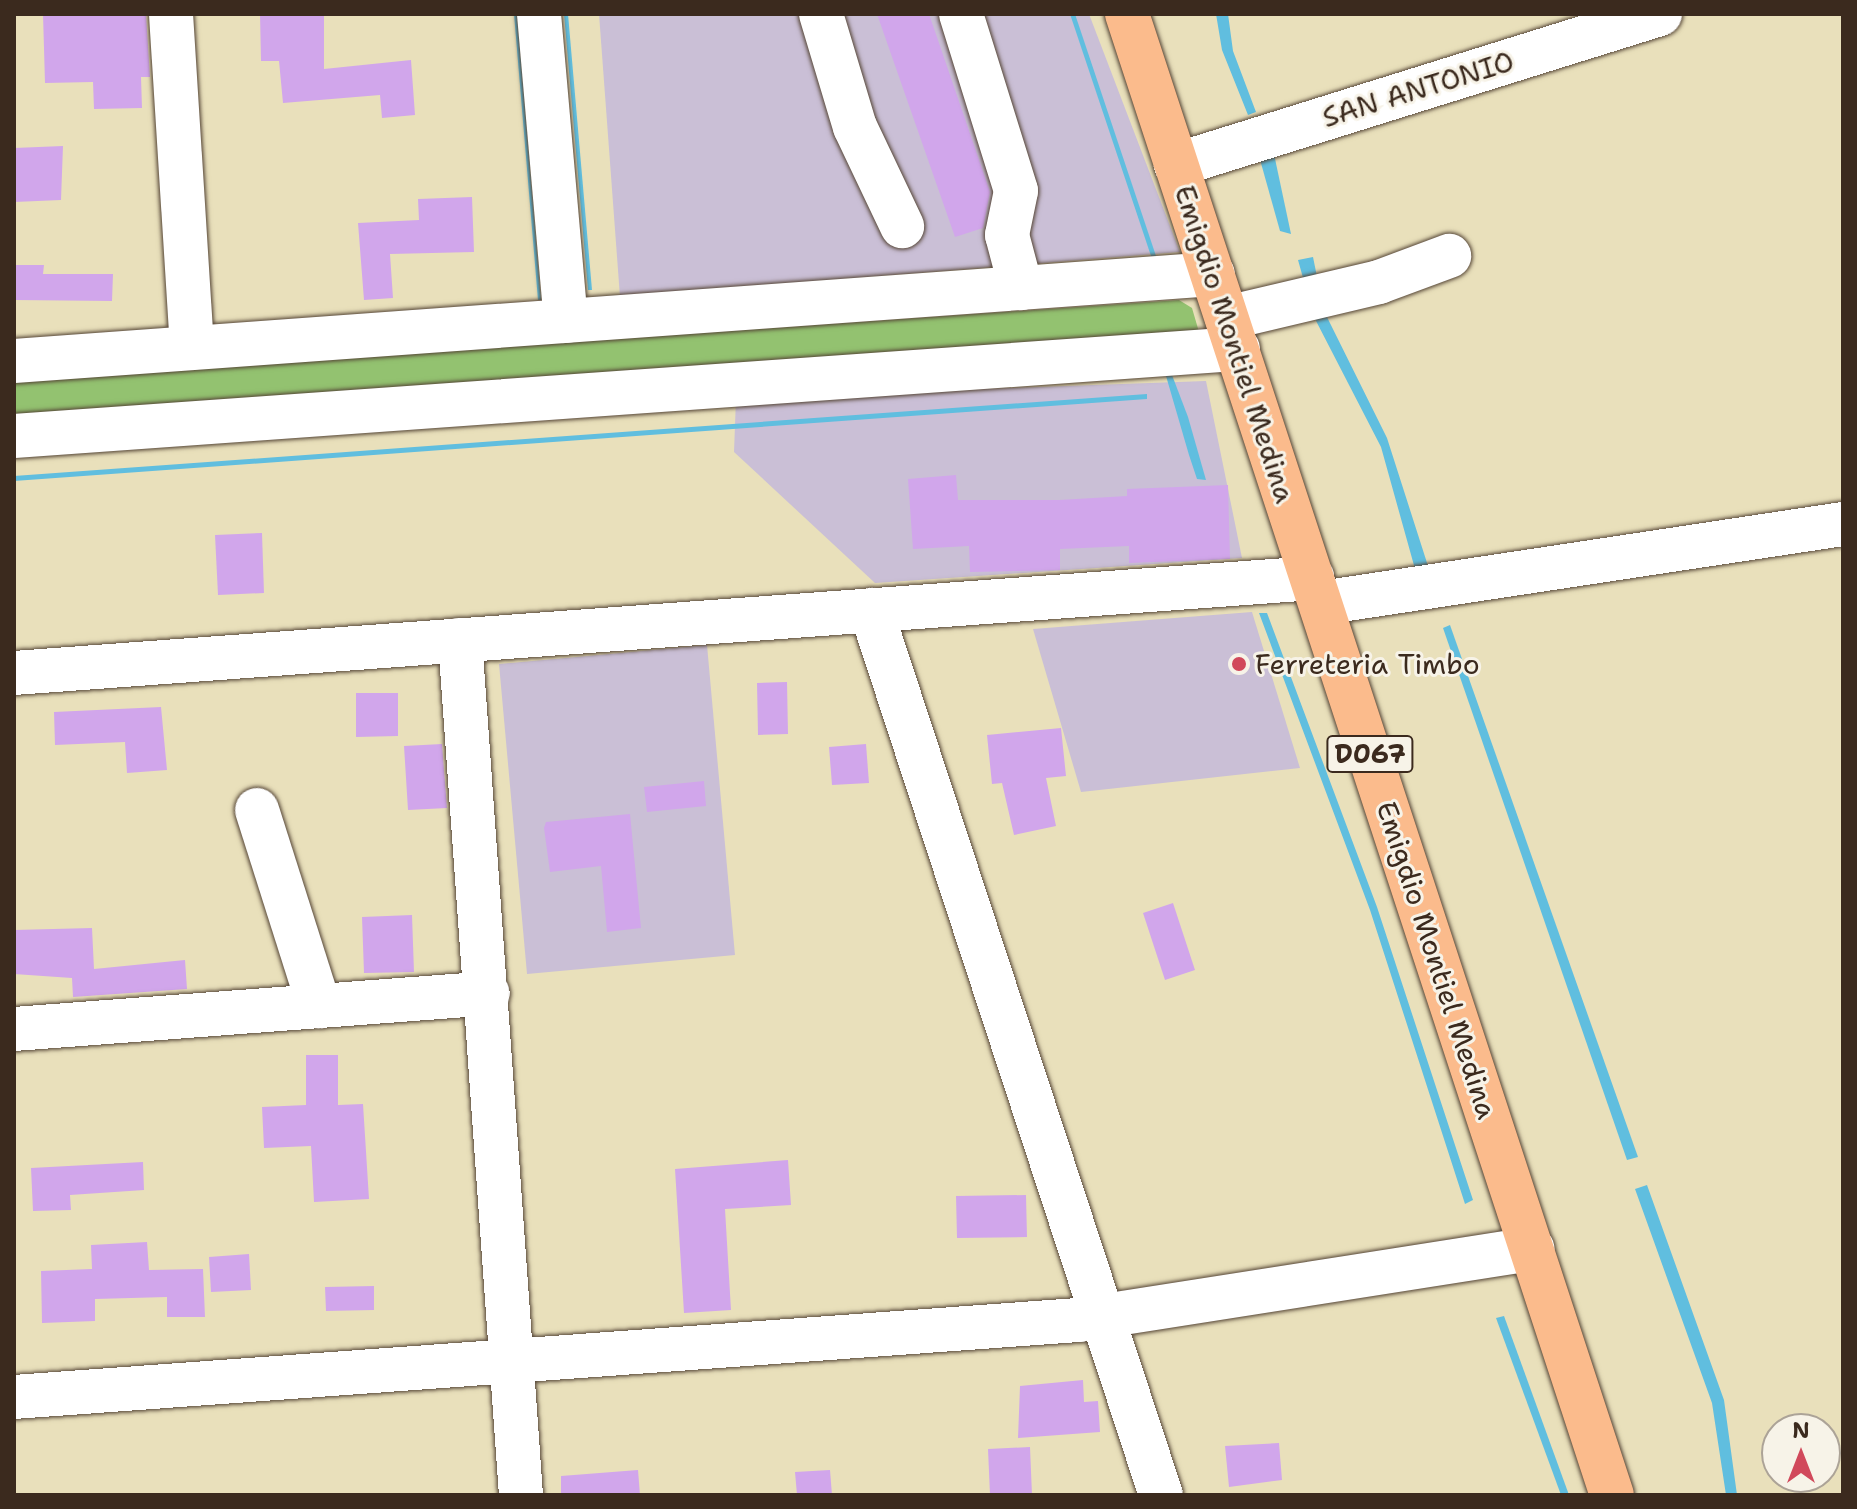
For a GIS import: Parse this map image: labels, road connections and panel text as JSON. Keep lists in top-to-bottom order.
{
  "streets": {
    "main road": ["Emigdio Montiel Medina", "D067"],
    "street": ["SAN ANTONIO"]
  },
  "crossings": [
    ["SAN ANTONIO", "Emigdio Montiel Medina"]
  ],
  "places": ["Ferreteria Timbo"],
  "north": "top"
}
